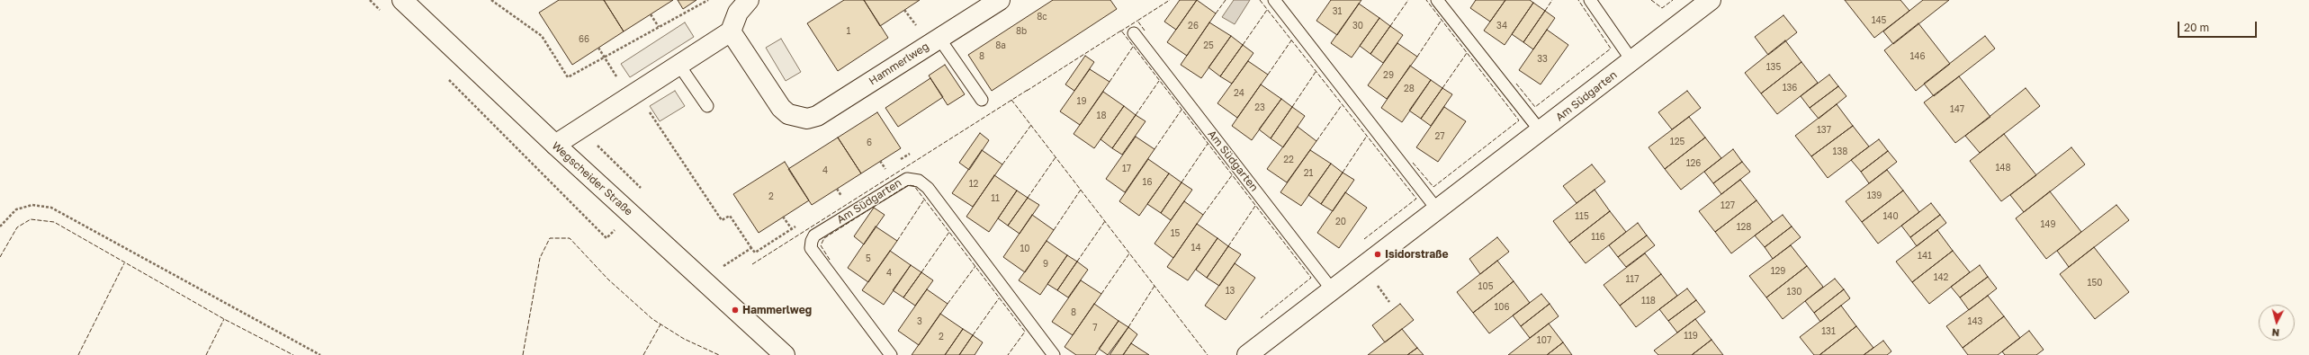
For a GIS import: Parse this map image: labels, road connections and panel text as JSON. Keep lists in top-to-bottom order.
{
  "streets": {
    "street": ["Hammerlweg", "Am Südgarten", "Wegscheider Straße"]
  },
  "places": ["Isidorstraße", "Hammerlweg"],
  "house_numbers": [
    "31",
    "8c",
    "145",
    "26",
    "30",
    "34",
    "1",
    "8b",
    "66",
    "8a",
    "25",
    "8",
    "146",
    "33",
    "135",
    "29",
    "136",
    "28",
    "24",
    "19",
    "23",
    "147",
    "18",
    "137",
    "27",
    "125",
    "6",
    "138",
    "22",
    "126",
    "148",
    "17",
    "4",
    "21",
    "16",
    "12",
    "139",
    "2",
    "11",
    "127",
    "115",
    "140",
    "20",
    "149",
    "128",
    "15",
    "116",
    "14",
    "10",
    "141",
    "5",
    "9",
    "129",
    "4",
    "142",
    "117",
    "150",
    "105",
    "13",
    "130",
    "118",
    "106",
    "8",
    "3",
    "143",
    "7",
    "131",
    "119",
    "2",
    "107"
  ],
  "scale_bar": "20 m",
  "north": "bottom"
}
